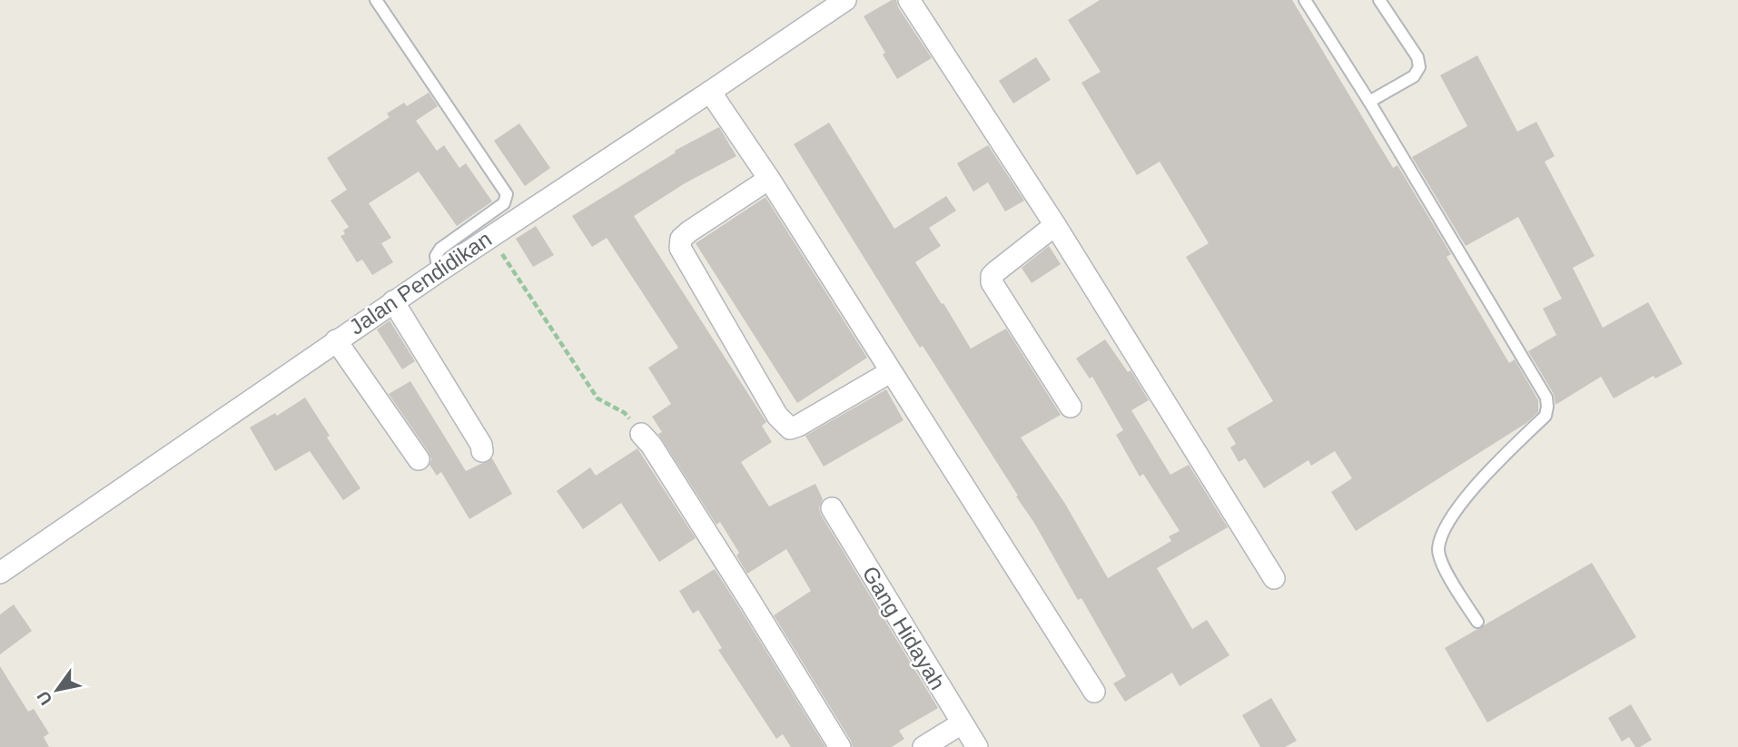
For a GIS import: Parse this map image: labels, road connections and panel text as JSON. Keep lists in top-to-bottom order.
{
  "streets": {
    "street": ["Jalan Pendidikan", "Gang Hidayah"]
  },
  "north": "bottom left"
}
